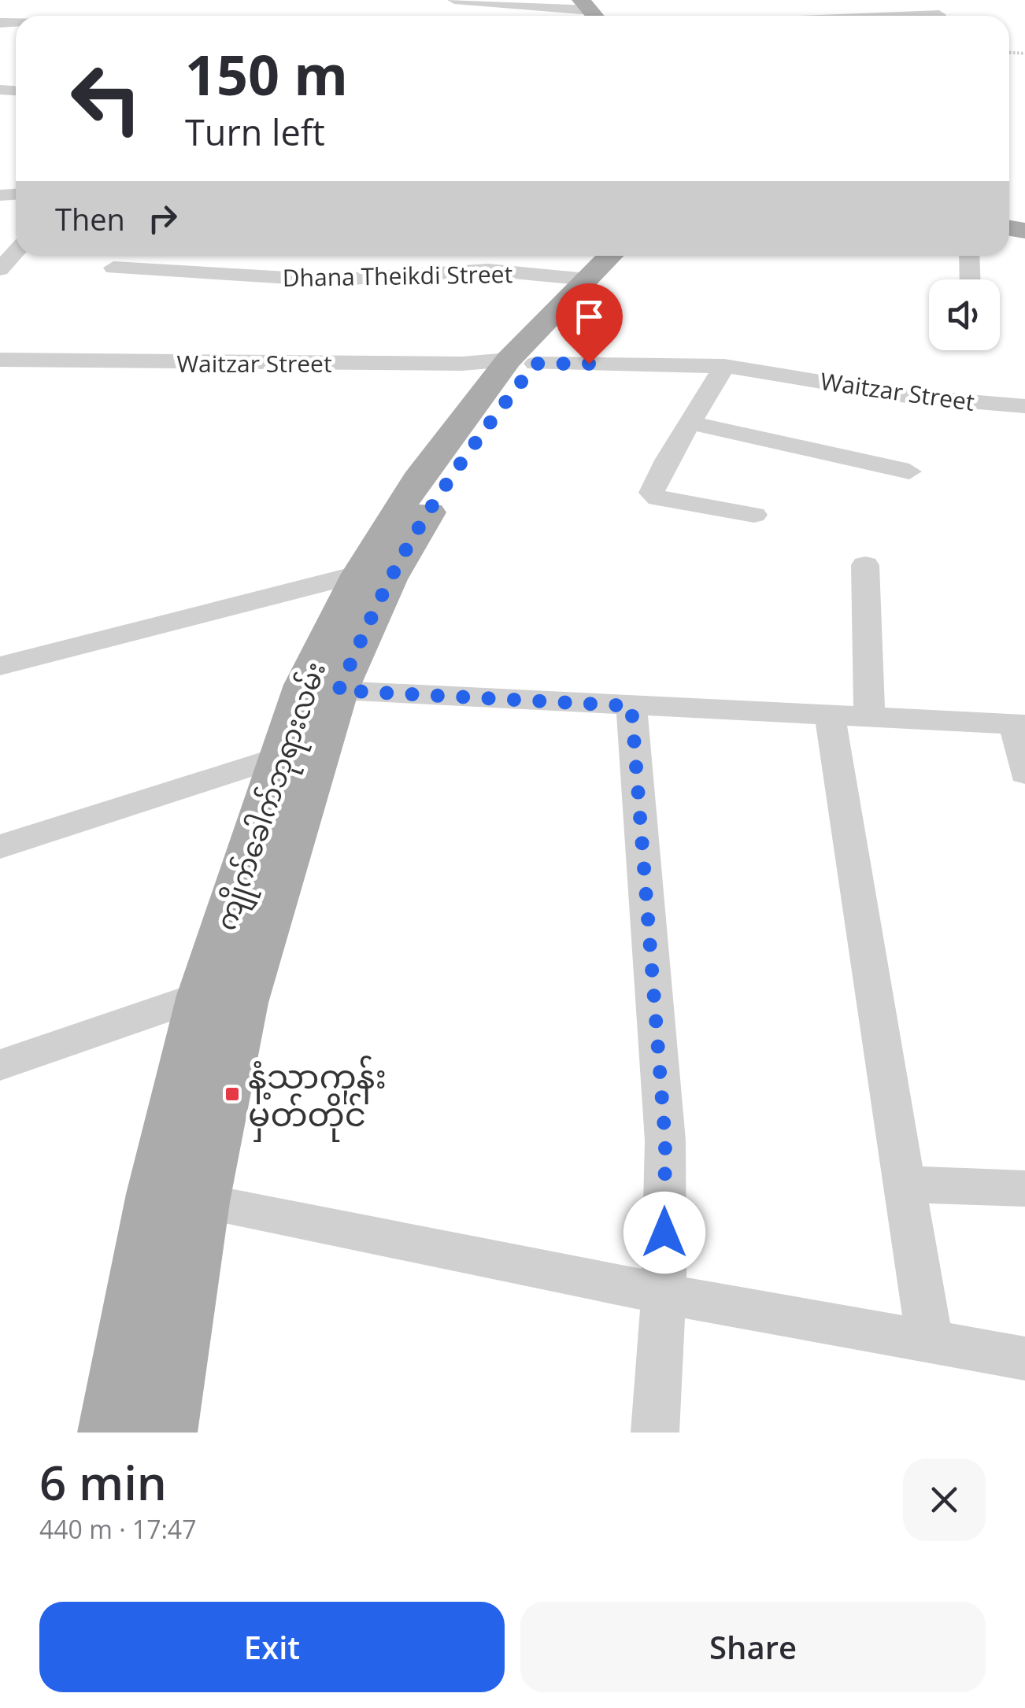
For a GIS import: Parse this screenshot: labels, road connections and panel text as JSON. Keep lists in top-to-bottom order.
{
  "streets": {
    "main road": ["ကျိုက်ခေါက်ဘုရားလမ်း"],
    "street": ["Dhana Theikdi Street", "Waitzar Street"]
  },
  "crossings": [
    ["Dhana Theikdi Street", "ကျိုက်ခေါက်ဘုရားလမ်း"],
    ["Waitzar Street", "ကျိုက်ခေါက်ဘုရားလမ်း"]
  ],
  "places": {
    "transit": ["နံ့သာကုန်း မှတ်တိုင်"]
  },
  "page": {
    "turn": ["150 m", "Turn left"],
    "then": "Then",
    "heading": ["6 min", "440 m · 17:47"],
    "buttons": ["Exit", "Share"]
  }
}
